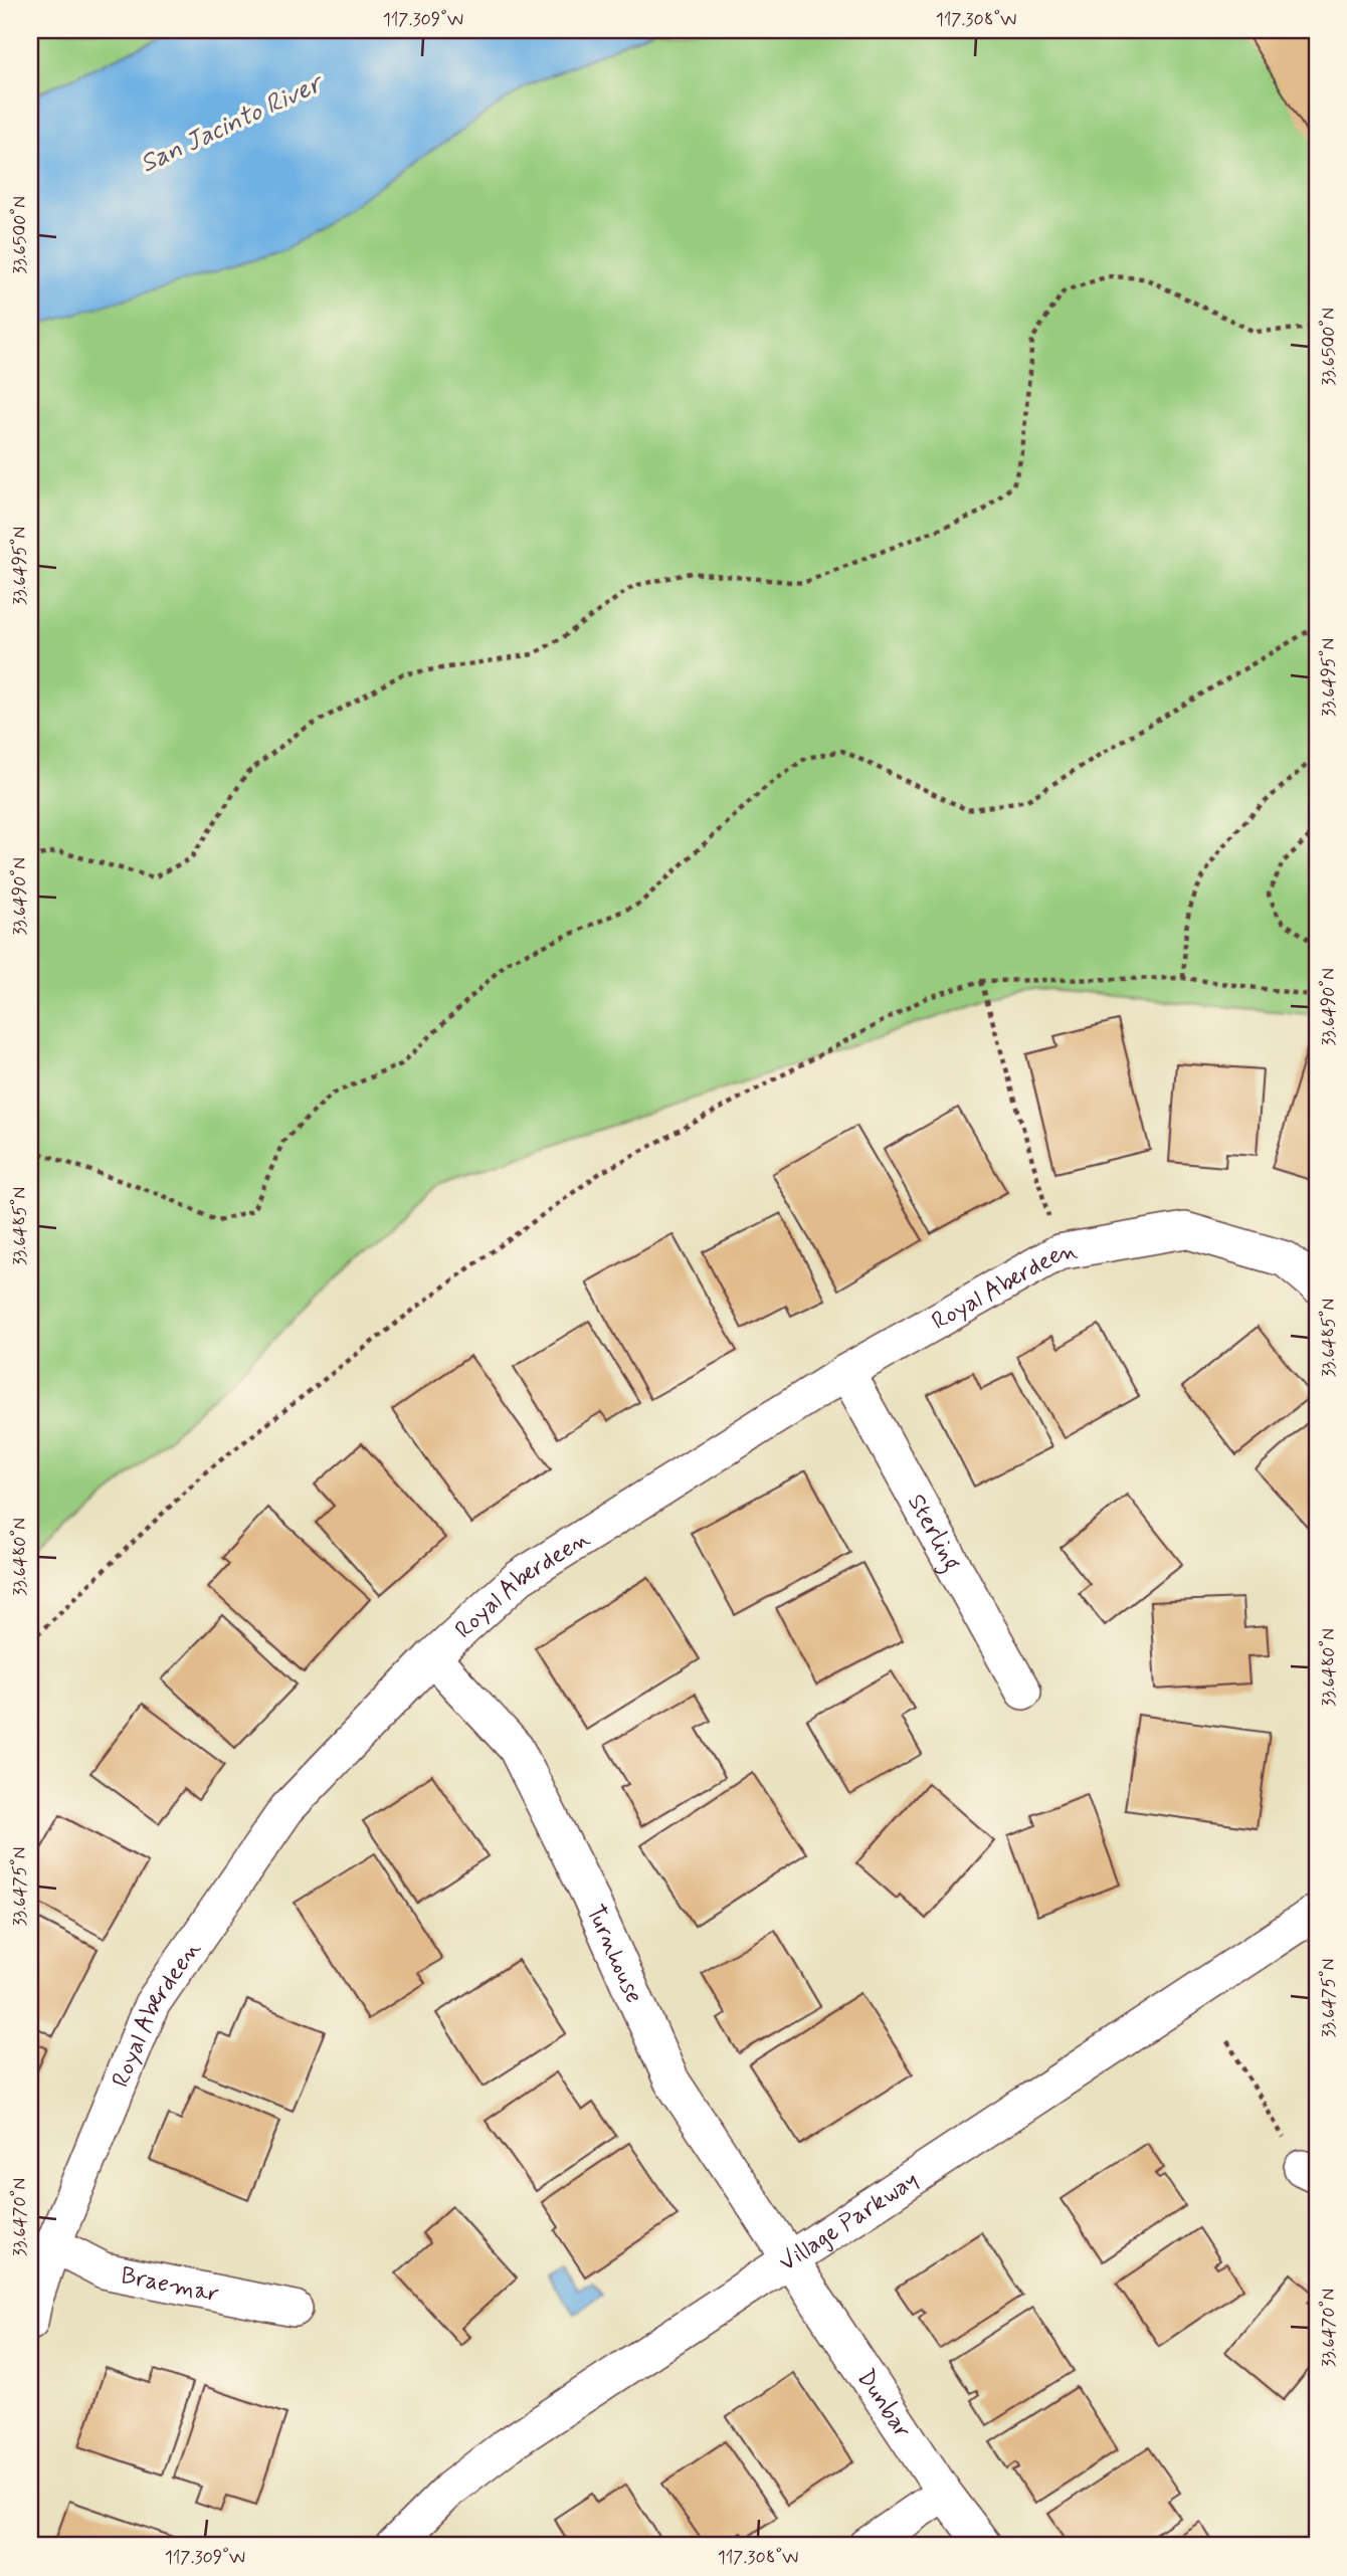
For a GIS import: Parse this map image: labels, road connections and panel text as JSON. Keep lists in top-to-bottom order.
{
  "streets": {
    "street": [
      "Royal Aberdeen",
      "Sterling",
      "Turnhouse",
      "Village Parkway",
      "Braemar",
      "Dunbar"
    ]
  },
  "crossings": [
    ["Royal Aberdeen", "Sterling"],
    ["Royal Aberdeen", "Turnhouse"],
    ["Royal Aberdeen", "Braemar"],
    ["Turnhouse", "Village Parkway"],
    ["Turnhouse", "Dunbar"],
    ["Village Parkway", "Dunbar"]
  ],
  "water": ["San Jacinto River"],
  "coordinates": [
    "117.309°W",
    "117.308°W",
    "33.6500°N",
    "33.6495°N",
    "33.6490°N",
    "33.6485°N",
    "33.6480°N",
    "33.6475°N",
    "33.6470°N"
  ]
}
